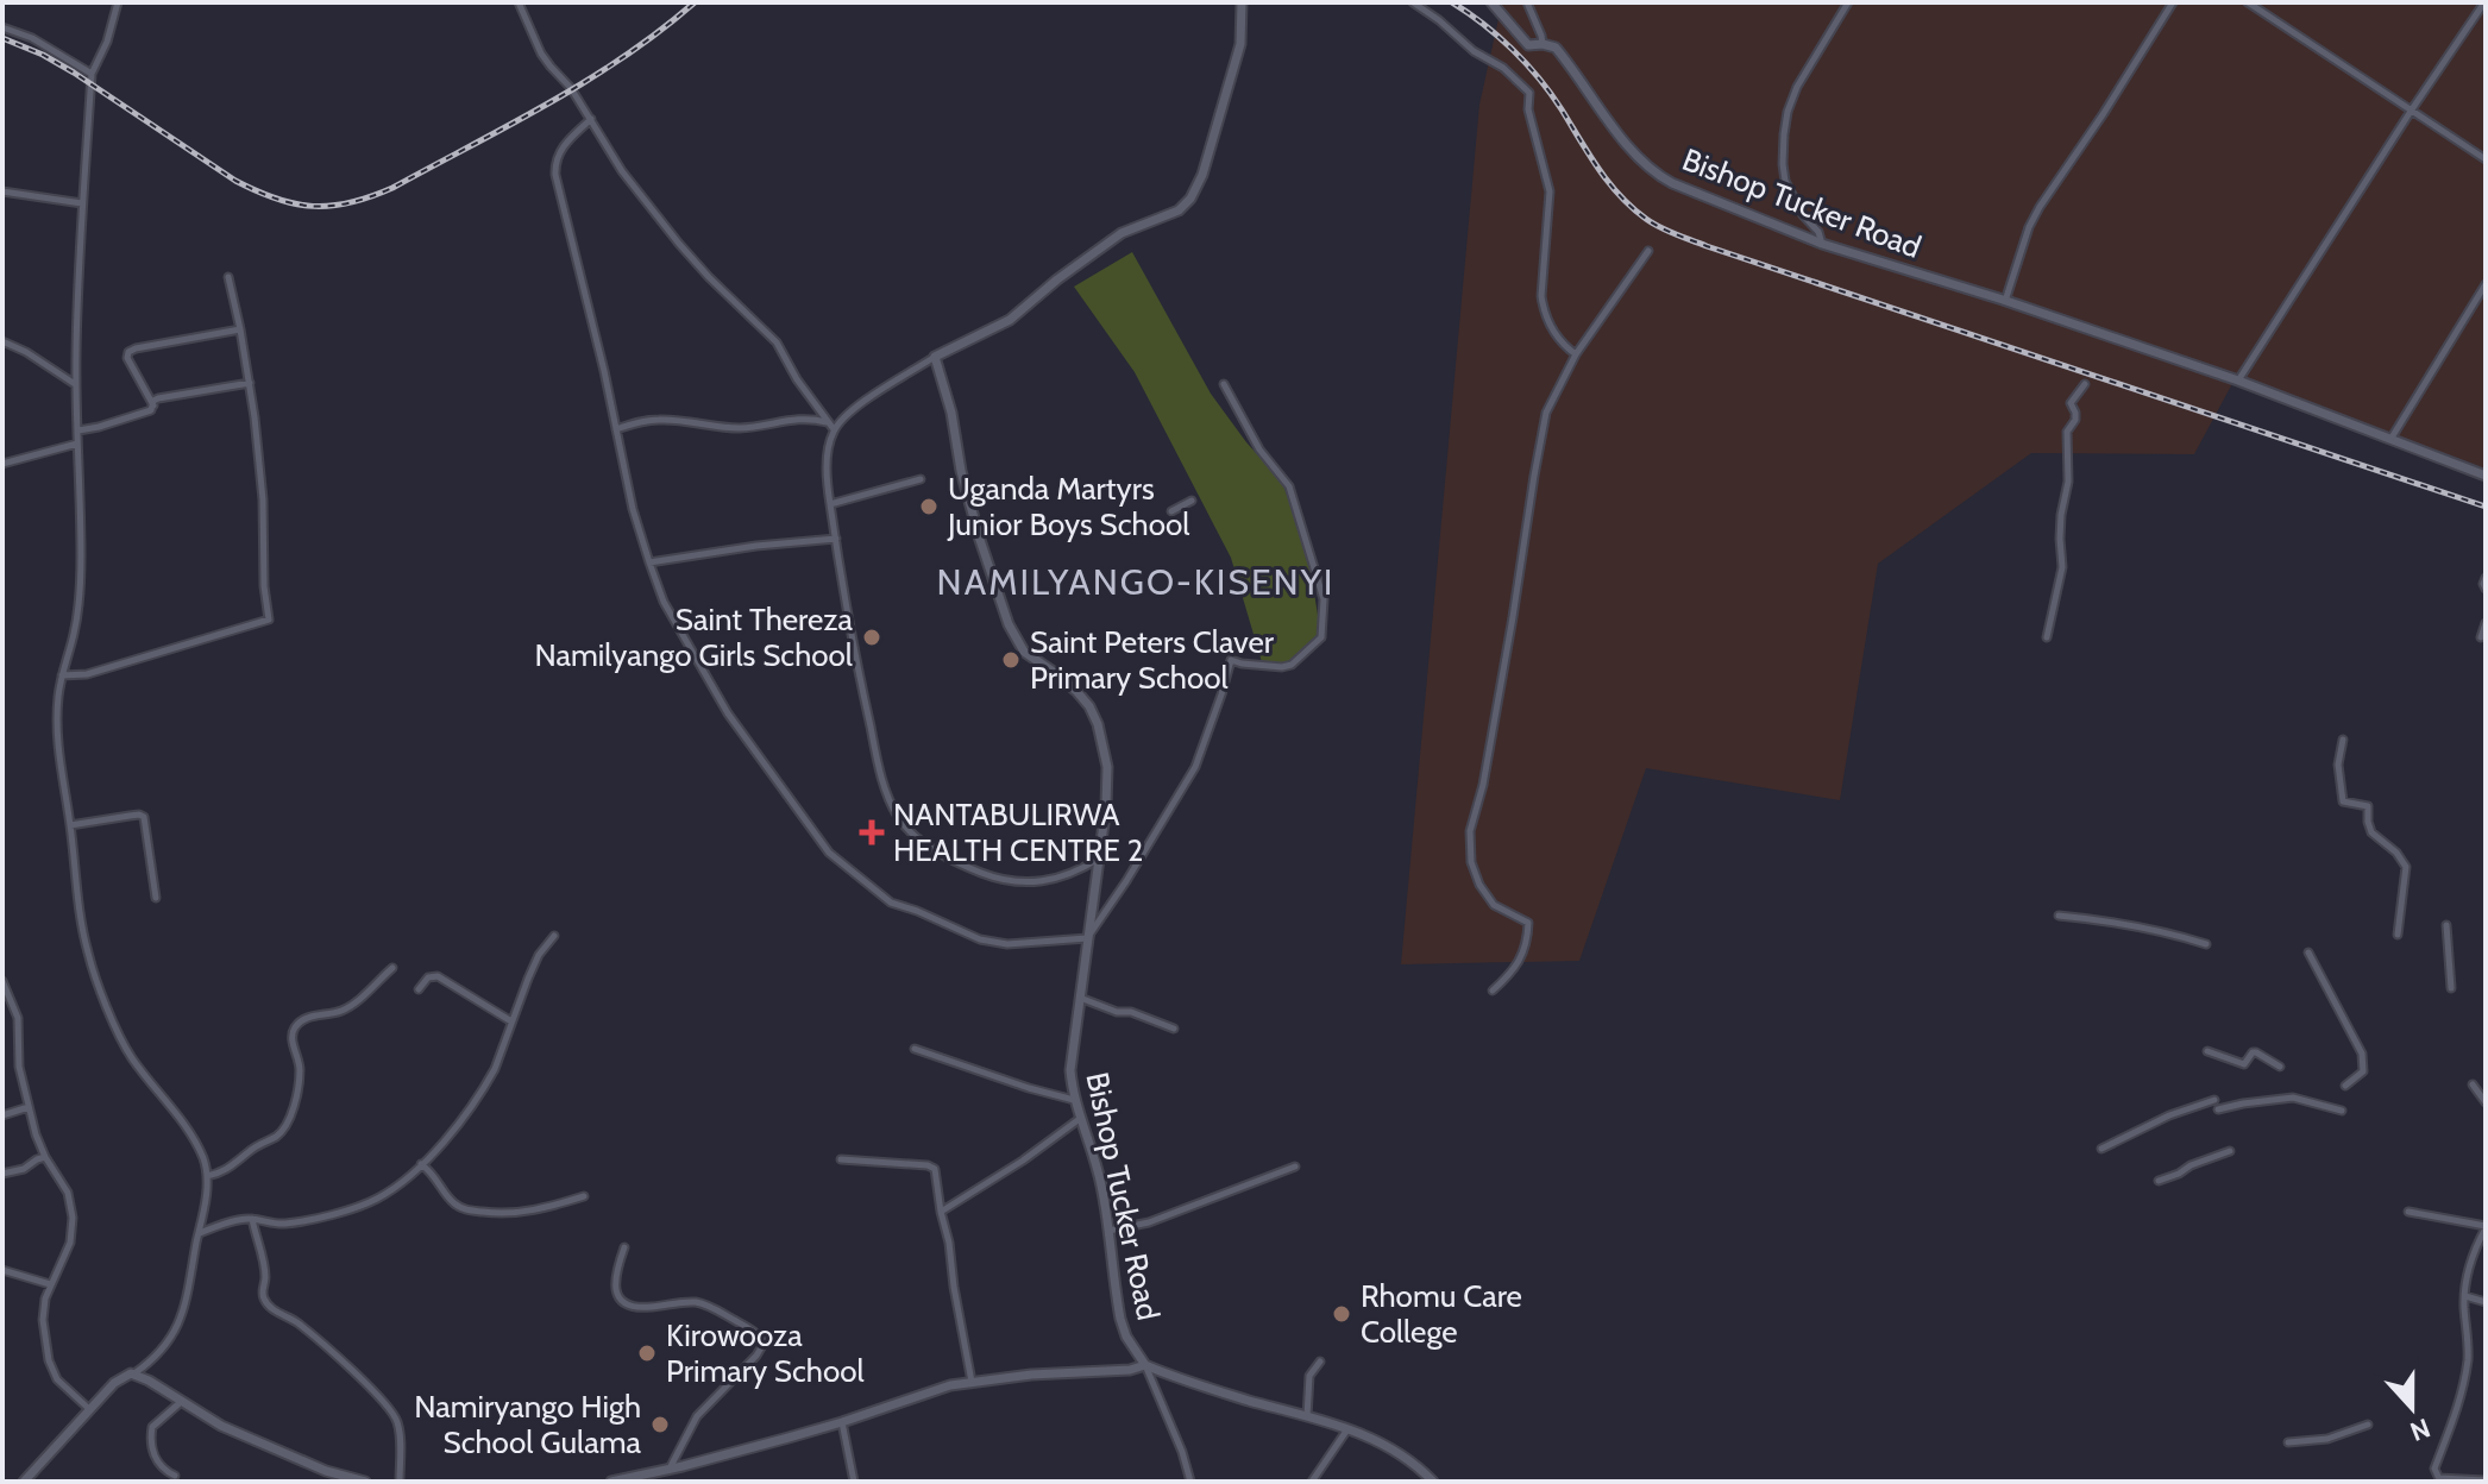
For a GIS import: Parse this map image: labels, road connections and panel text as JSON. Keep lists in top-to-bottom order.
{
  "streets": {
    "main road": ["Bishop Tucker Road"]
  },
  "districts": ["NAMILYANGO-KISENYI"],
  "places": {
    "other": [
      "Uganda Martyrs Junior Boys School",
      "Saint Thereza Namilyango Girls School",
      "Saint Peters Claver Primary School",
      "Rhomu Care College",
      "Kirowooza Primary School",
      "Namiryango High School Gulama"
    ],
    "health": ["NANTABULIRWA HEALTH CENTRE 2"]
  },
  "north": "bottom"
}
